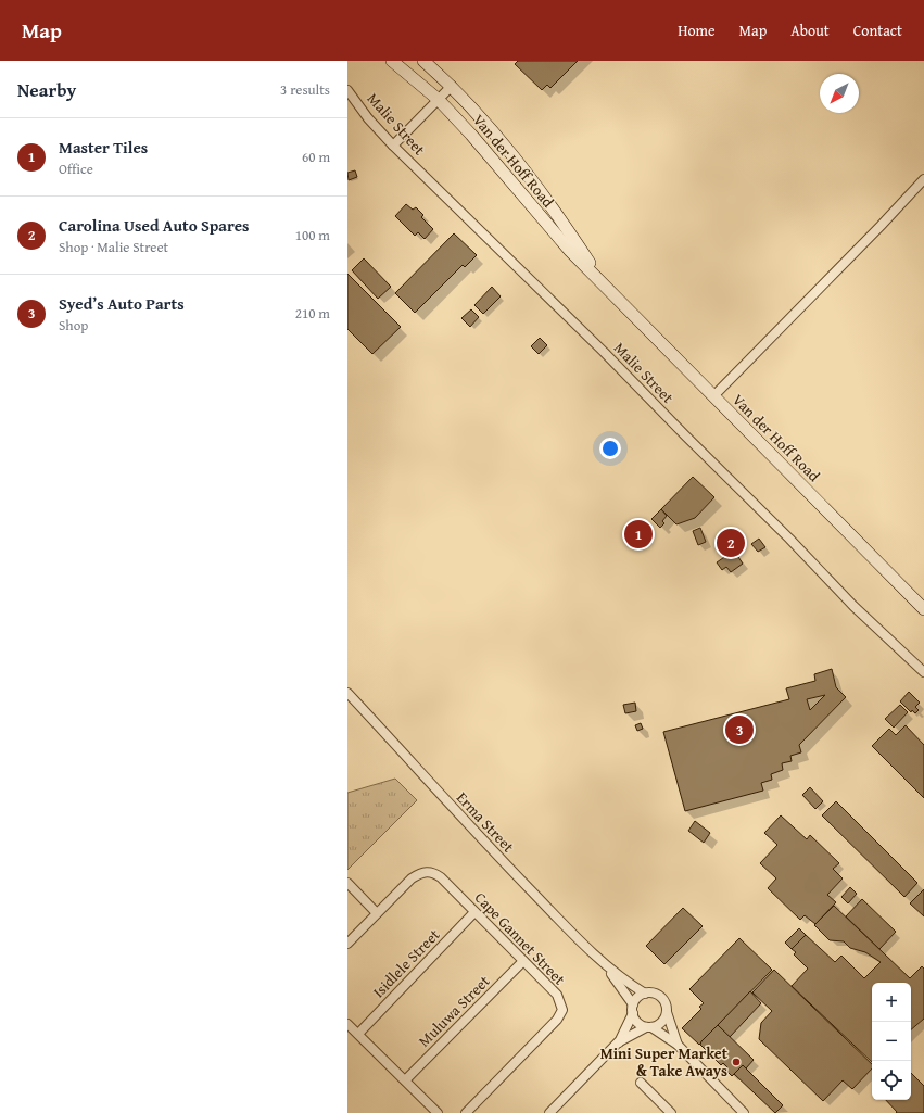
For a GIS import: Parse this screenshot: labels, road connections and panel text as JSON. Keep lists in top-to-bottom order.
{
  "streets": {
    "main road": ["Van der Hoff Road"],
    "street": [
      "Malie Street",
      "Erma Street",
      "Cape Gannet Street",
      "Isidlele Street",
      "Muluwa Street"
    ]
  },
  "crossings": [
    ["Cape Gannet Street", "Isidlele Street"],
    ["Cape Gannet Street", "Muluwa Street"]
  ],
  "places": ["Mini Super Market & Take Aways"],
  "north": "bottom left",
  "page": {
    "header": "Map",
    "nav": [
      "Home",
      "Map",
      "About",
      "Contact"
    ],
    "heading": ["Nearby", "3 results"],
    "list": [
      {
        "mark": "1",
        "name": "Master Tiles",
        "note": "Office",
        "value": "60 m"
      },
      {
        "mark": "2",
        "name": "Carolina Used Auto Spares",
        "note": "Shop · Malie Street",
        "value": "100 m"
      },
      {
        "mark": "3",
        "name": "Syed’s Auto Parts",
        "note": "Shop",
        "value": "210 m"
      }
    ],
    "pins": ["1", "2", "3"],
    "map_buttons": ["+", "−"]
  }
}
